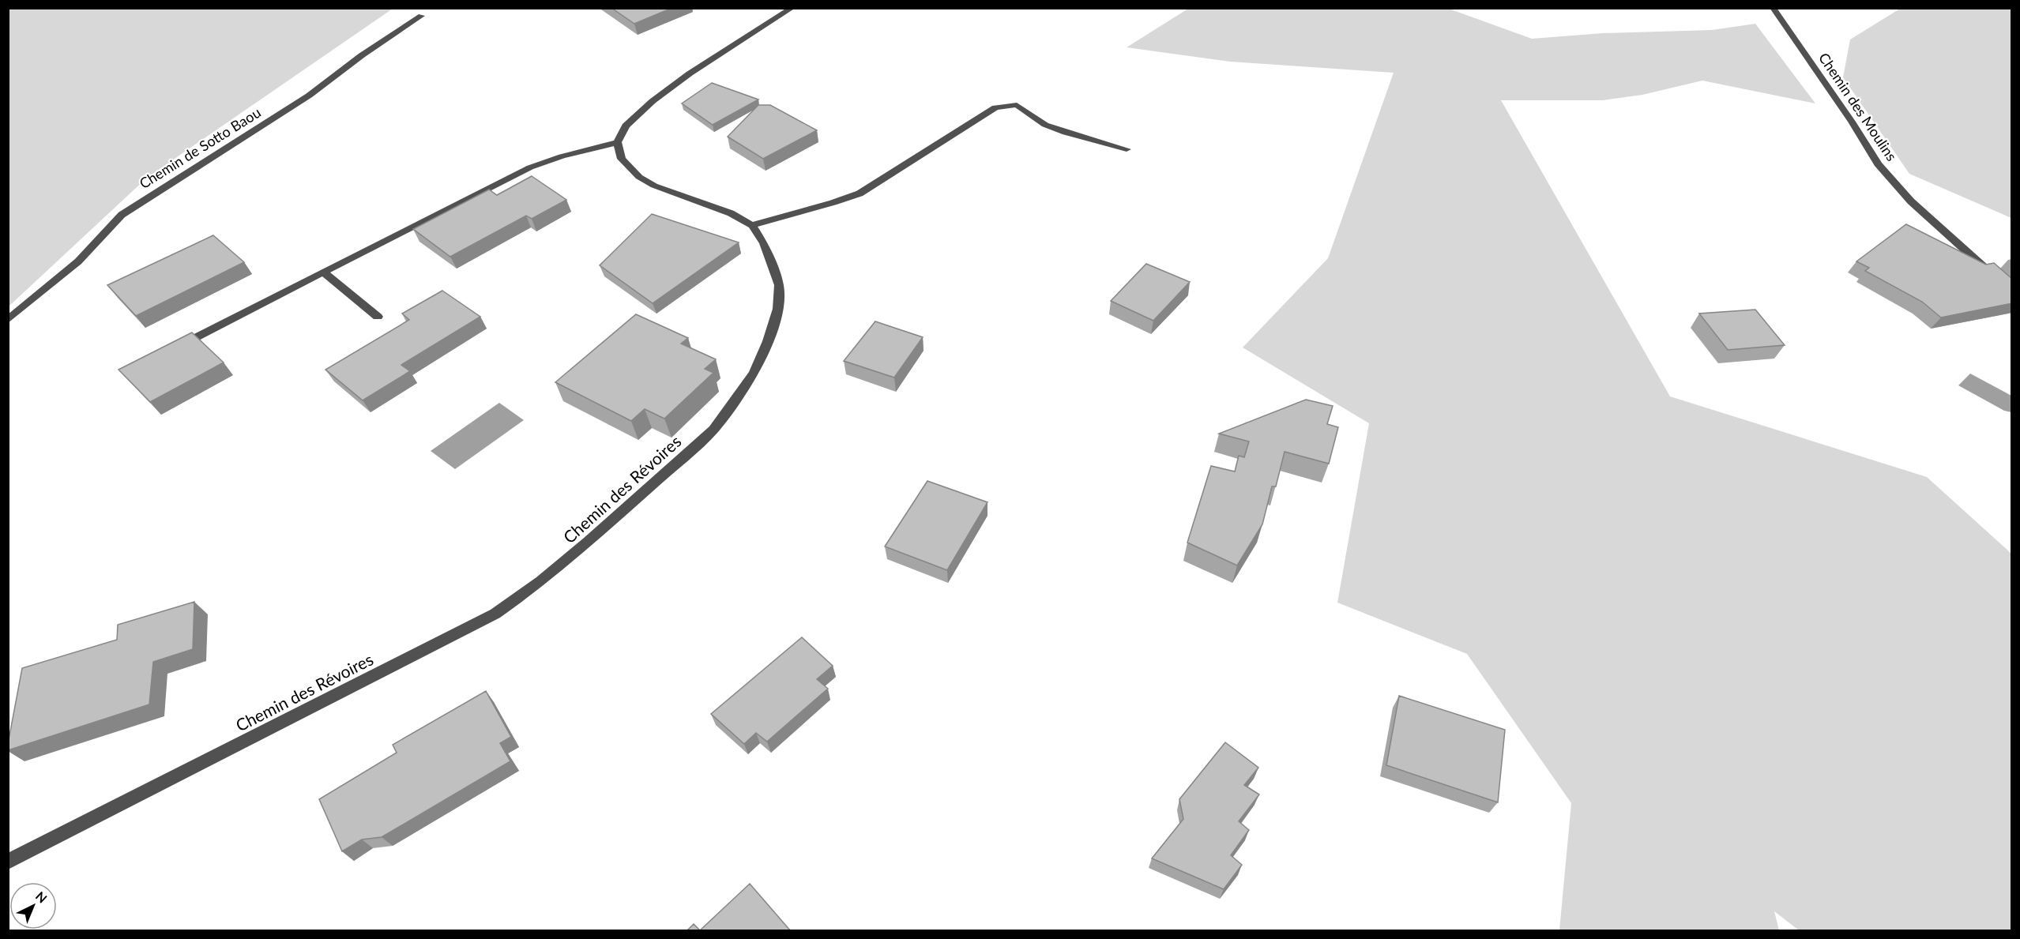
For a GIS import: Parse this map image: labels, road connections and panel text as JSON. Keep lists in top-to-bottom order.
{
  "streets": {
    "street": ["Chemin des Moulins", "Chemin de Sotto Baou", "Chemin des Révoires"]
  },
  "north": "top right"
}
